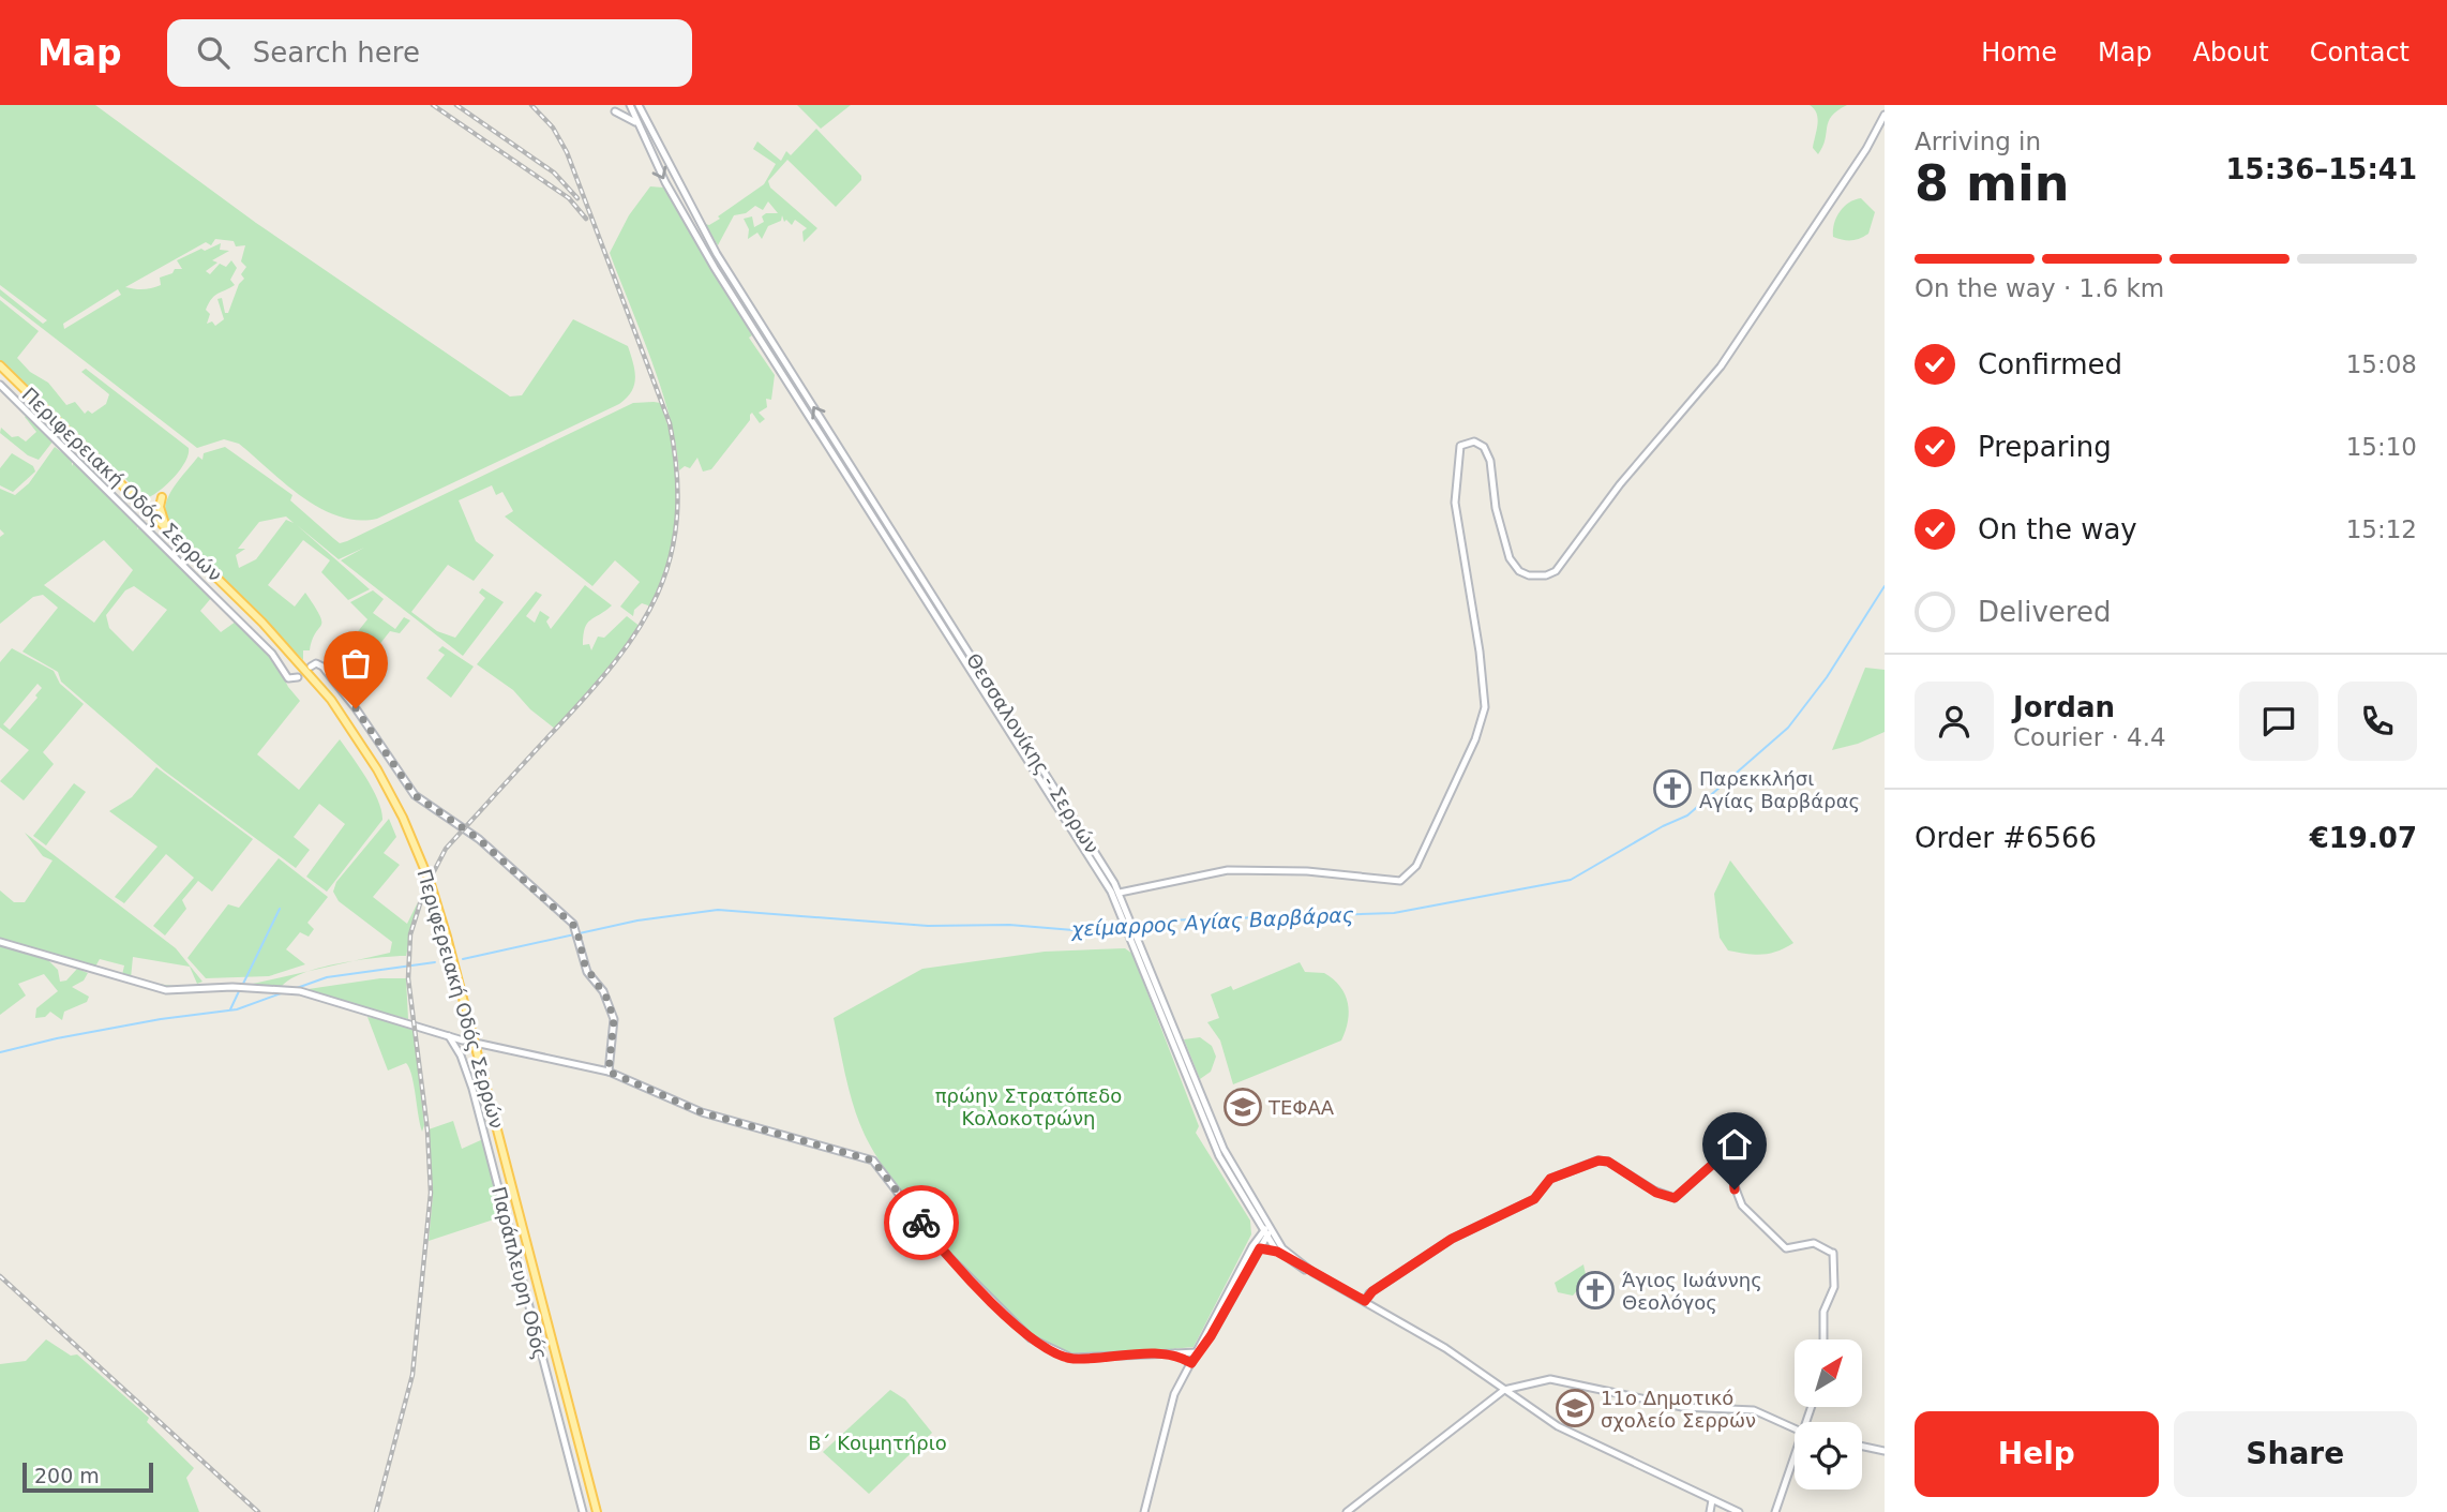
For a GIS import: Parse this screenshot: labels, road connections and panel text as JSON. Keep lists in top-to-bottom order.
{
  "streets": {
    "main road": ["Περιφερειακή Οδός Σερρών"],
    "street": ["Θεσσαλονίκης - Σερρών", "Παράπλευρη Οδός"]
  },
  "water": ["χείμαρρος Αγίας Βαρβάρας"],
  "parks": ["πρώην Στρατόπεδο Κολοκοτρώνη", "Β΄ Κοιμητήριο"],
  "places": {
    "church": ["Παρεκκλήσι Αγίας Βαρβάρας", "Άγιος Ιωάννης Θεολόγος"],
    "school or university": ["ΤΕΦΑΑ", "11ο Δημοτικό σχολείο Σερρών"]
  },
  "scale_bar": "200 m",
  "north": "top right",
  "page": {
    "header": "Map",
    "search": "Search here",
    "nav": [
      "Home",
      "Map",
      "About",
      "Contact"
    ],
    "heading": ["8 min", "Arriving in", "15:36–15:41"],
    "panel": [
      "Jordan",
      "Courier · 4.4",
      "Order #6566",
      "€19.07"
    ],
    "bar": "On the way · 1.6 km",
    "list": [
      ["Confirmed", "15:08"],
      ["Preparing", "15:10"],
      ["On the way", "15:12"],
      "Delivered"
    ],
    "buttons": ["Help", "Share"],
    "scale": "200 m"
  }
}
